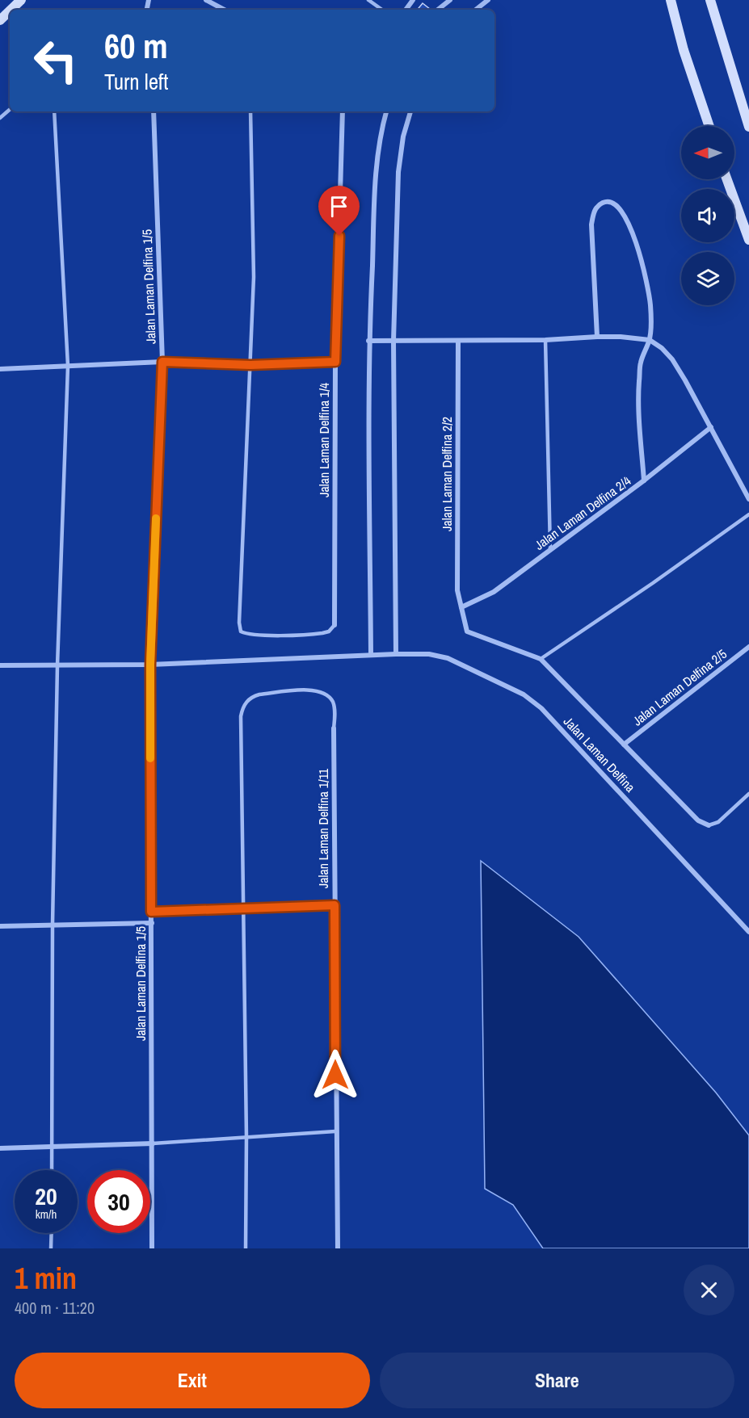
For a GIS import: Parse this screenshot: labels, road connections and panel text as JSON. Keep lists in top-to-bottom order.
{
  "streets": {
    "street": [
      "Jalan Laman Delfina 1/5",
      "Jalan Laman Delfina 1/4",
      "Jalan Laman Delfina 2/2",
      "Jalan Laman Delfina 2/4",
      "Jalan Laman Delfina 2/5",
      "Jalan Laman Delfina",
      "Jalan Laman Delfina 1/11"
    ]
  },
  "crossings": [
    ["Jalan Laman Delfina 1/5", "Jalan Laman Delfina"],
    ["Jalan Laman Delfina 2/2", "Jalan Laman Delfina 2/4"]
  ],
  "north": "left",
  "page": {
    "turn": ["60 m", "Turn left"],
    "speed": "20 km/h",
    "limit": "30",
    "heading": ["1 min", "400 m · 11:20"],
    "buttons": ["Exit", "Share"]
  }
}
